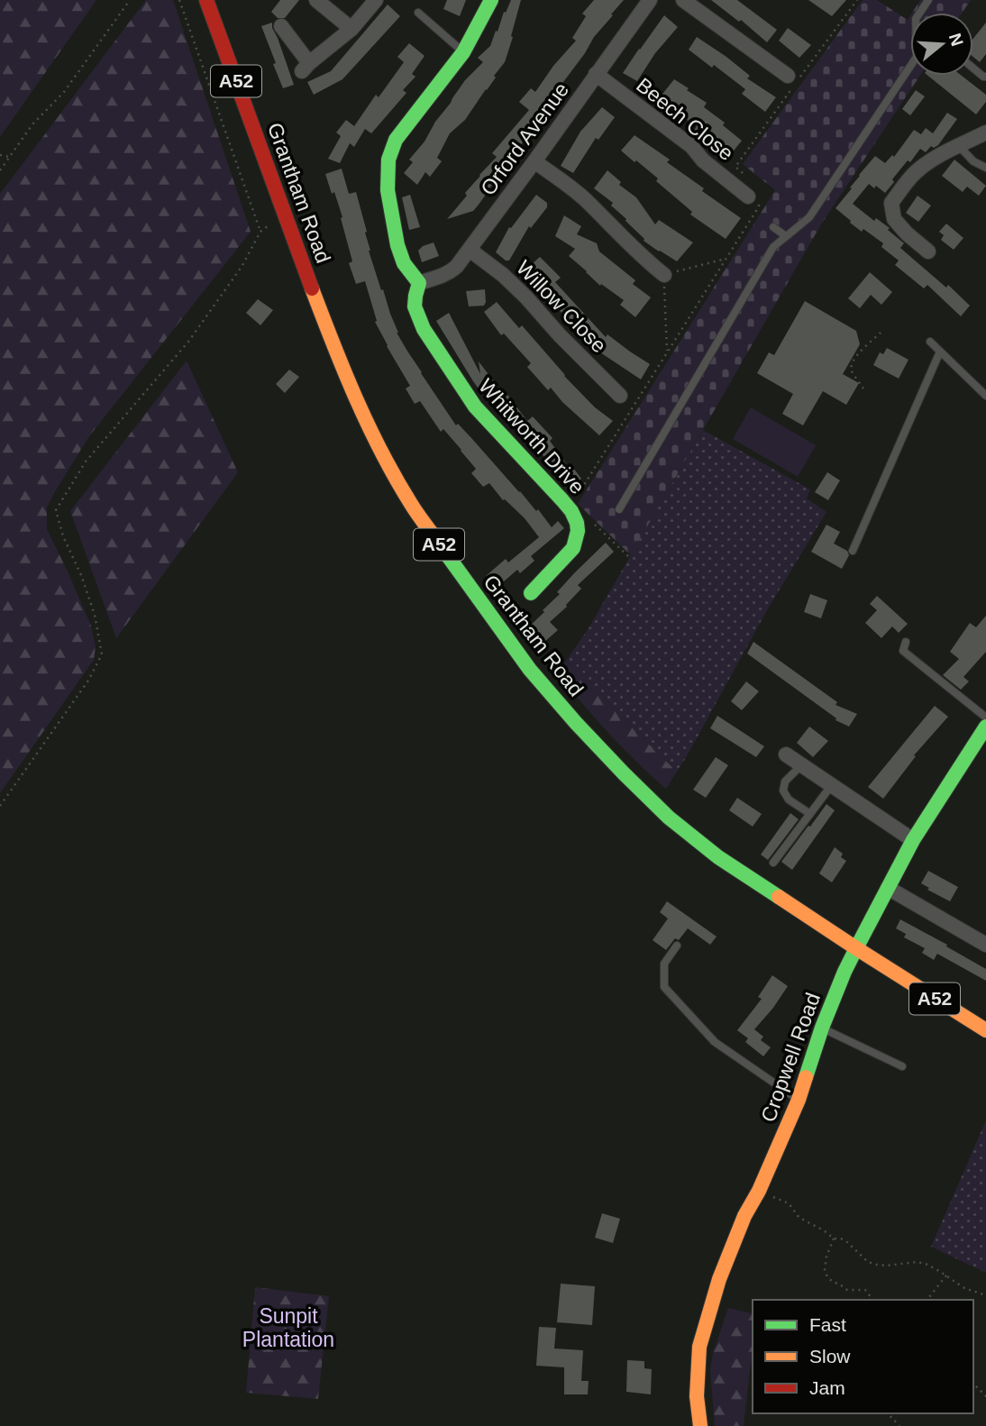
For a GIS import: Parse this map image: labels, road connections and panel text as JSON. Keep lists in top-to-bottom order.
{
  "streets": {
    "main road": [
      "A52",
      "Grantham Road",
      "Whitworth Drive",
      "Cropwell Road"
    ],
    "street": ["Beech Close", "Orford Avenue", "Willow Close"]
  },
  "crossings": [
    ["Beech Close", "Orford Avenue"],
    ["Orford Avenue", "Willow Close"],
    ["Orford Avenue", "Whitworth Drive"],
    ["Grantham Road", "Cropwell Road"]
  ],
  "parks": ["Sunpit Plantation"],
  "legend": ["Fast", "Slow", "Jam"],
  "north": "right"
}
